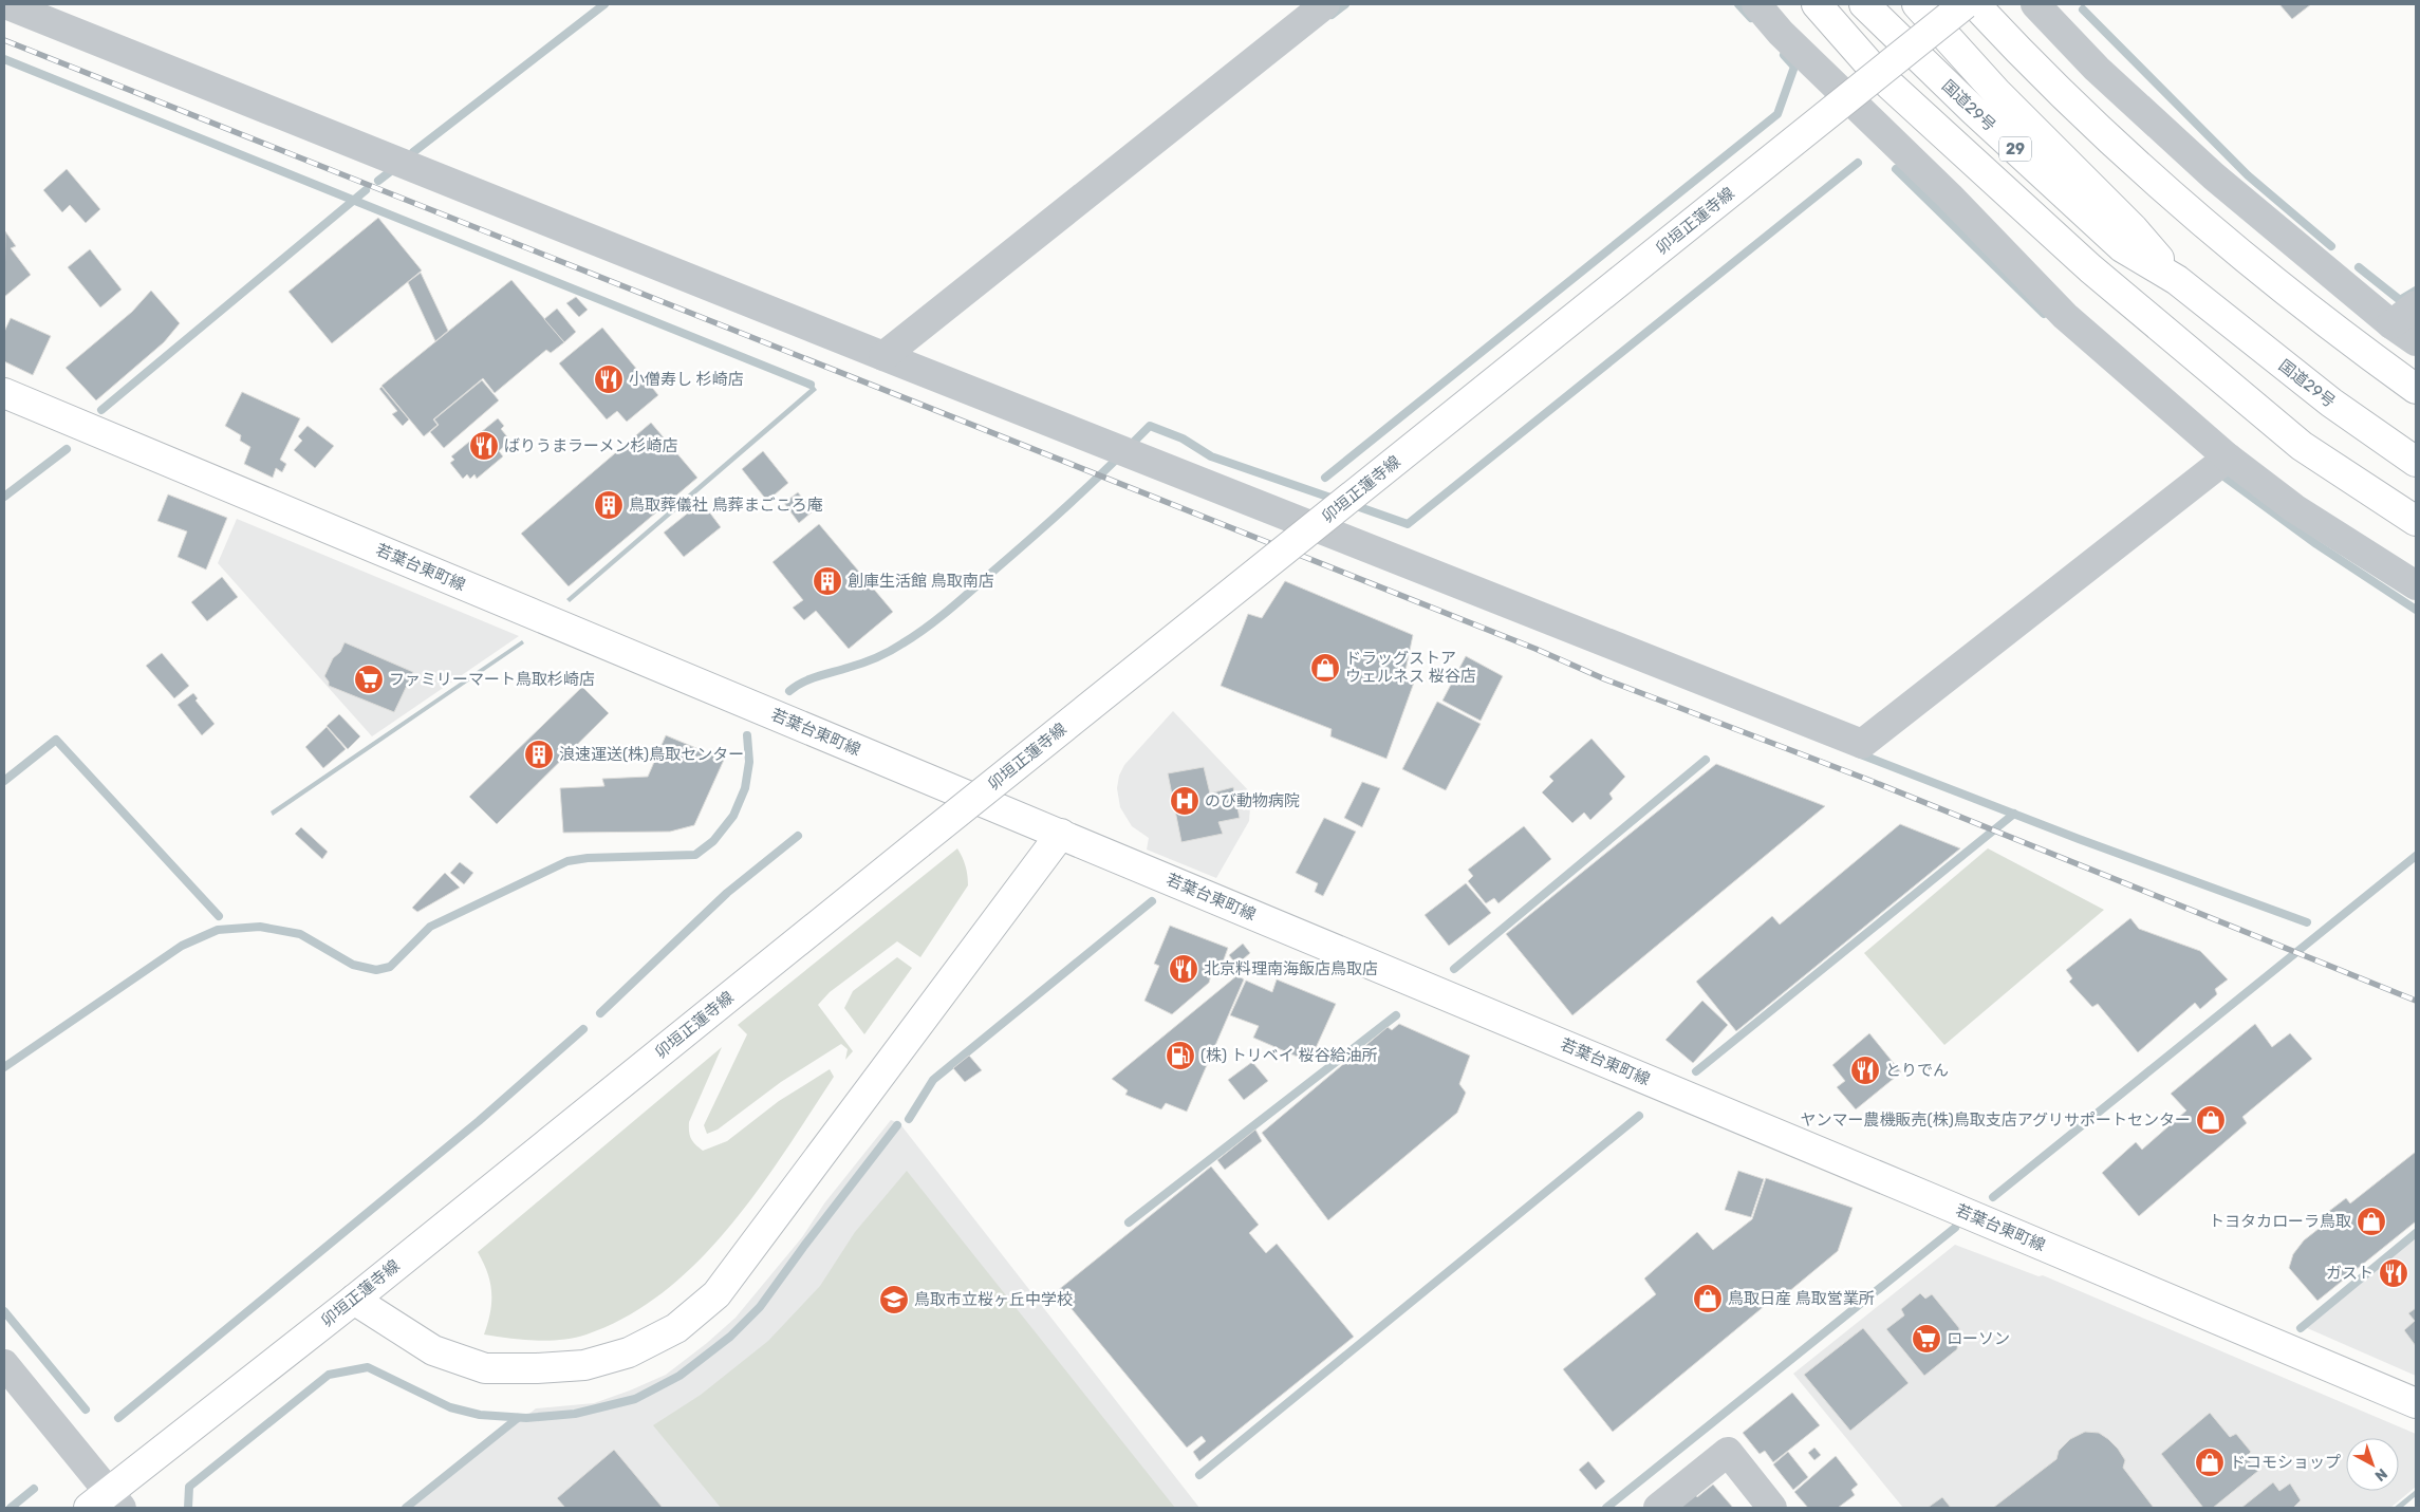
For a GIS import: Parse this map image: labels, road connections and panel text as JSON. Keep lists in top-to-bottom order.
{
  "streets": {
    "main road": [
      "国道29号",
      "29",
      "卯垣正蓮寺線",
      "若葉台東町線"
    ]
  },
  "places": {
    "restaurant": [
      "小僧寿し 杉崎店",
      "ばりうまラーメン杉崎店",
      "北京料理南海飯店鳥取店",
      "とりでん",
      "ガスト"
    ],
    "building": ["鳥取葬儀社 鳥葬まごころ庵", "創庫生活館 鳥取南店", "浪速運送(株)鳥取センター"],
    "shop": [
      "ドラッグストア ウェルネス 桜谷店",
      "ヤンマー農機販売(株)鳥取支店アグリサポートセンター",
      "トヨタカローラ鳥取",
      "鳥取日産 鳥取営業所",
      "ドコモショップ"
    ],
    "supermarket": ["ファミリーマート鳥取杉崎店", "ローソン"],
    "hospital": ["のび動物病院"],
    "fuel station": ["(株) トリベイ 桜谷給油所"],
    "school or university": ["鳥取市立桜ヶ丘中学校"]
  },
  "north": "bottom right"
}
